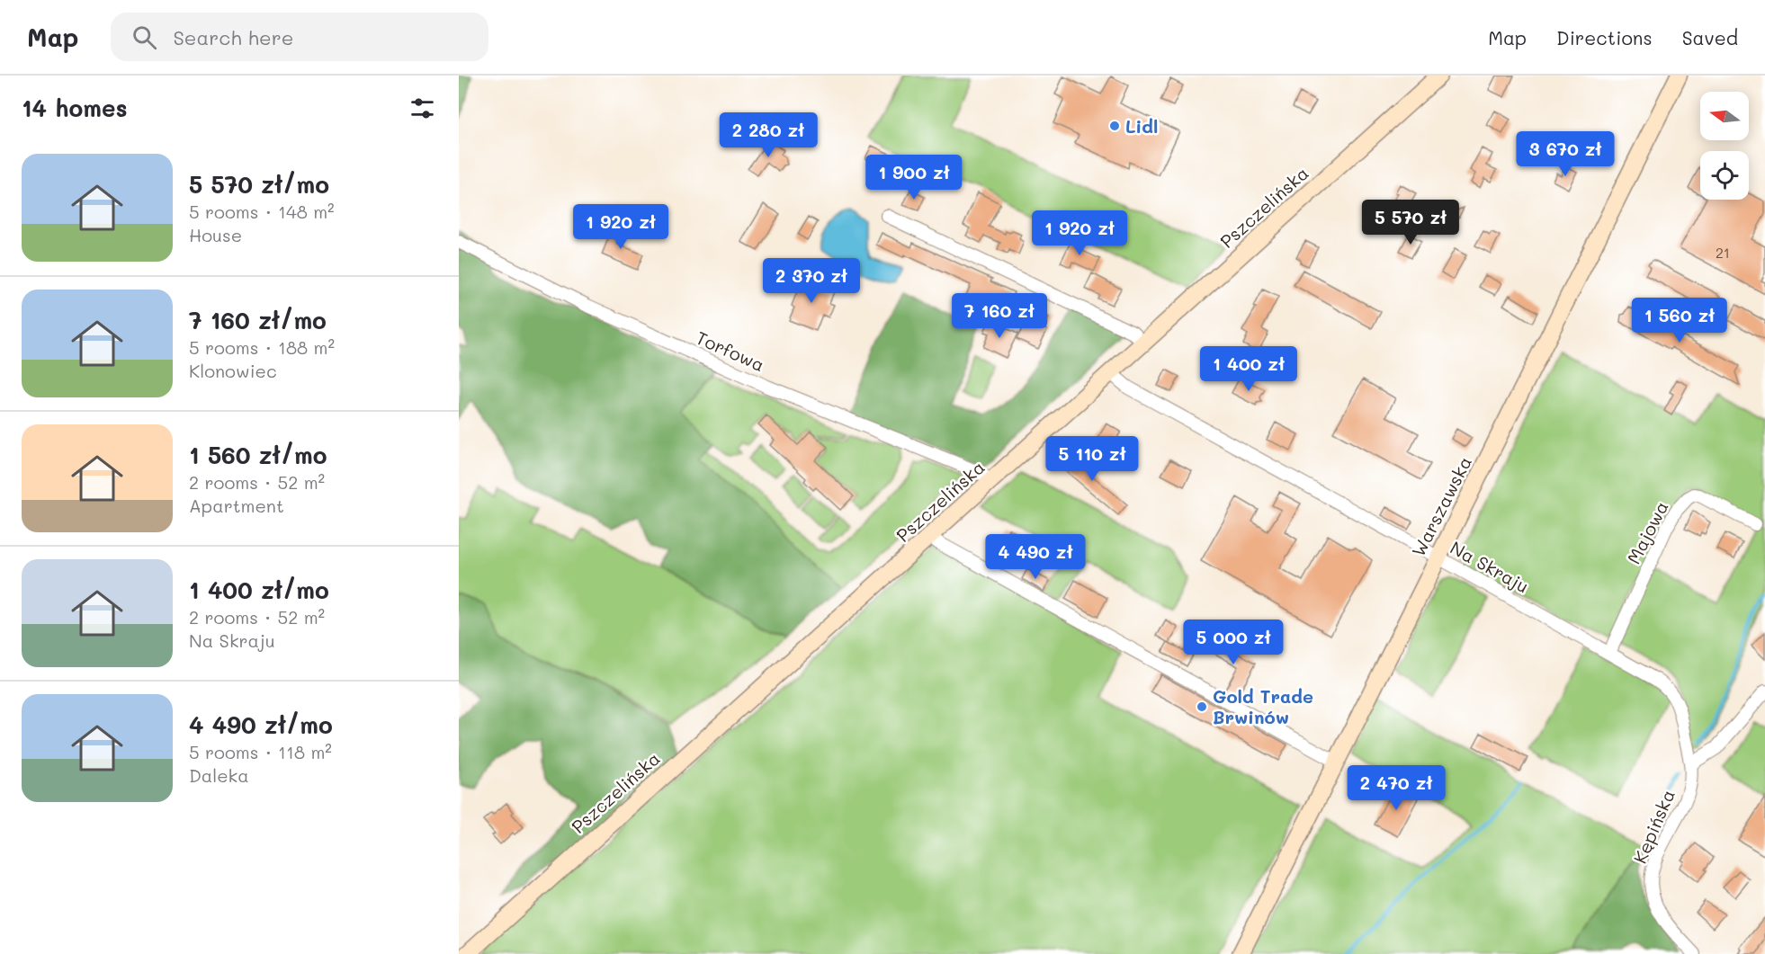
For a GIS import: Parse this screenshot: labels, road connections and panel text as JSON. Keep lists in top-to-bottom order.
{
  "streets": {
    "main road": ["Pszczelińska", "Warszawska"],
    "street": [
      "Torfowa",
      "Majowa",
      "Na Skraju",
      "Kępińska"
    ]
  },
  "crossings": [
    ["Pszczelińska", "Torfowa"],
    ["Pszczelińska", "Na Skraju"],
    ["Warszawska", "Na Skraju"],
    ["Majowa", "Na Skraju"],
    ["Na Skraju", "Kępińska"]
  ],
  "places": ["Lidl", "Gold Trade Brwinów"],
  "house_numbers": ["21"],
  "north": "left",
  "page": {
    "header": "Map",
    "search": "Search here",
    "nav": ["Map", "Directions", "Saved"],
    "heading": "14 homes",
    "price": [
      "2 280 zł",
      "3 670 zł",
      "1 900 zł",
      "5 570 zł",
      "1 920 zł",
      "1 920 zł",
      "2 370 zł",
      "7 160 zł",
      "1 560 zł",
      "1 400 zł",
      "5 110 zł",
      "4 490 zł",
      "5 000 zł",
      "2 470 zł"
    ],
    "list": [
      {
        "name": "5 570 zł/mo",
        "note": "5 rooms · 148 m² · House"
      },
      {
        "name": "7 160 zł/mo",
        "note": "5 rooms · 188 m² · Klonowiec"
      },
      {
        "name": "1 560 zł/mo",
        "note": "2 rooms · 52 m² · Apartment"
      },
      {
        "name": "1 400 zł/mo",
        "note": "2 rooms · 52 m² · Na Skraju"
      },
      {
        "name": "4 490 zł/mo",
        "note": "5 rooms · 118 m² · Daleka"
      }
    ]
  }
}
